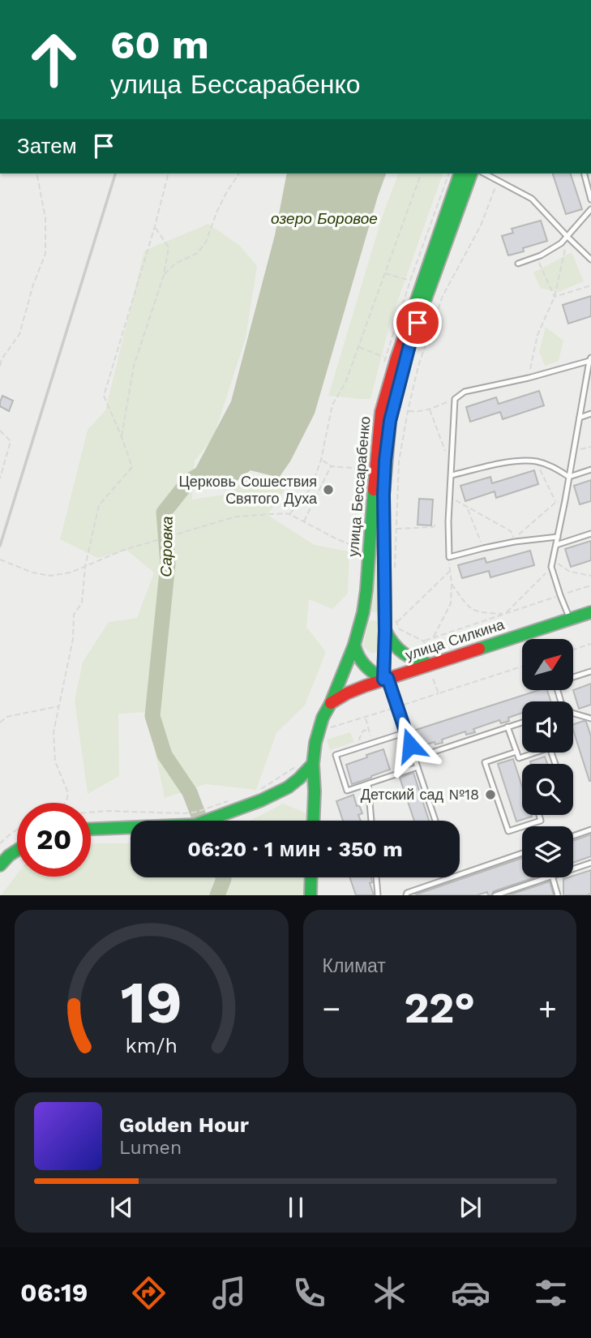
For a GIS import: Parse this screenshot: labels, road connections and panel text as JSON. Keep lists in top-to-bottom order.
{
  "streets": {
    "main road": ["улица Бессарабенко", "улица Силкина"]
  },
  "crossings": [
    ["улица Бессарабенко", "улица Силкина"]
  ],
  "water": ["озеро Боровое", "Саровка"],
  "places": ["Церковь Сошествия Святого Духа", "Детский сад №18"],
  "north": "top right",
  "page": {
    "turn": ["60 m", "улица Бессарабенко"],
    "then": "Затем",
    "limit": "20",
    "trip": "06:20 · 1 мин · 350 m",
    "tile": "Климат",
    "heat": ["−", "22°", "+"],
    "song": ["Golden Hour", "Lumen"],
    "tabs": "06:19",
    "gauge": ["19", "km/h"]
  }
}
